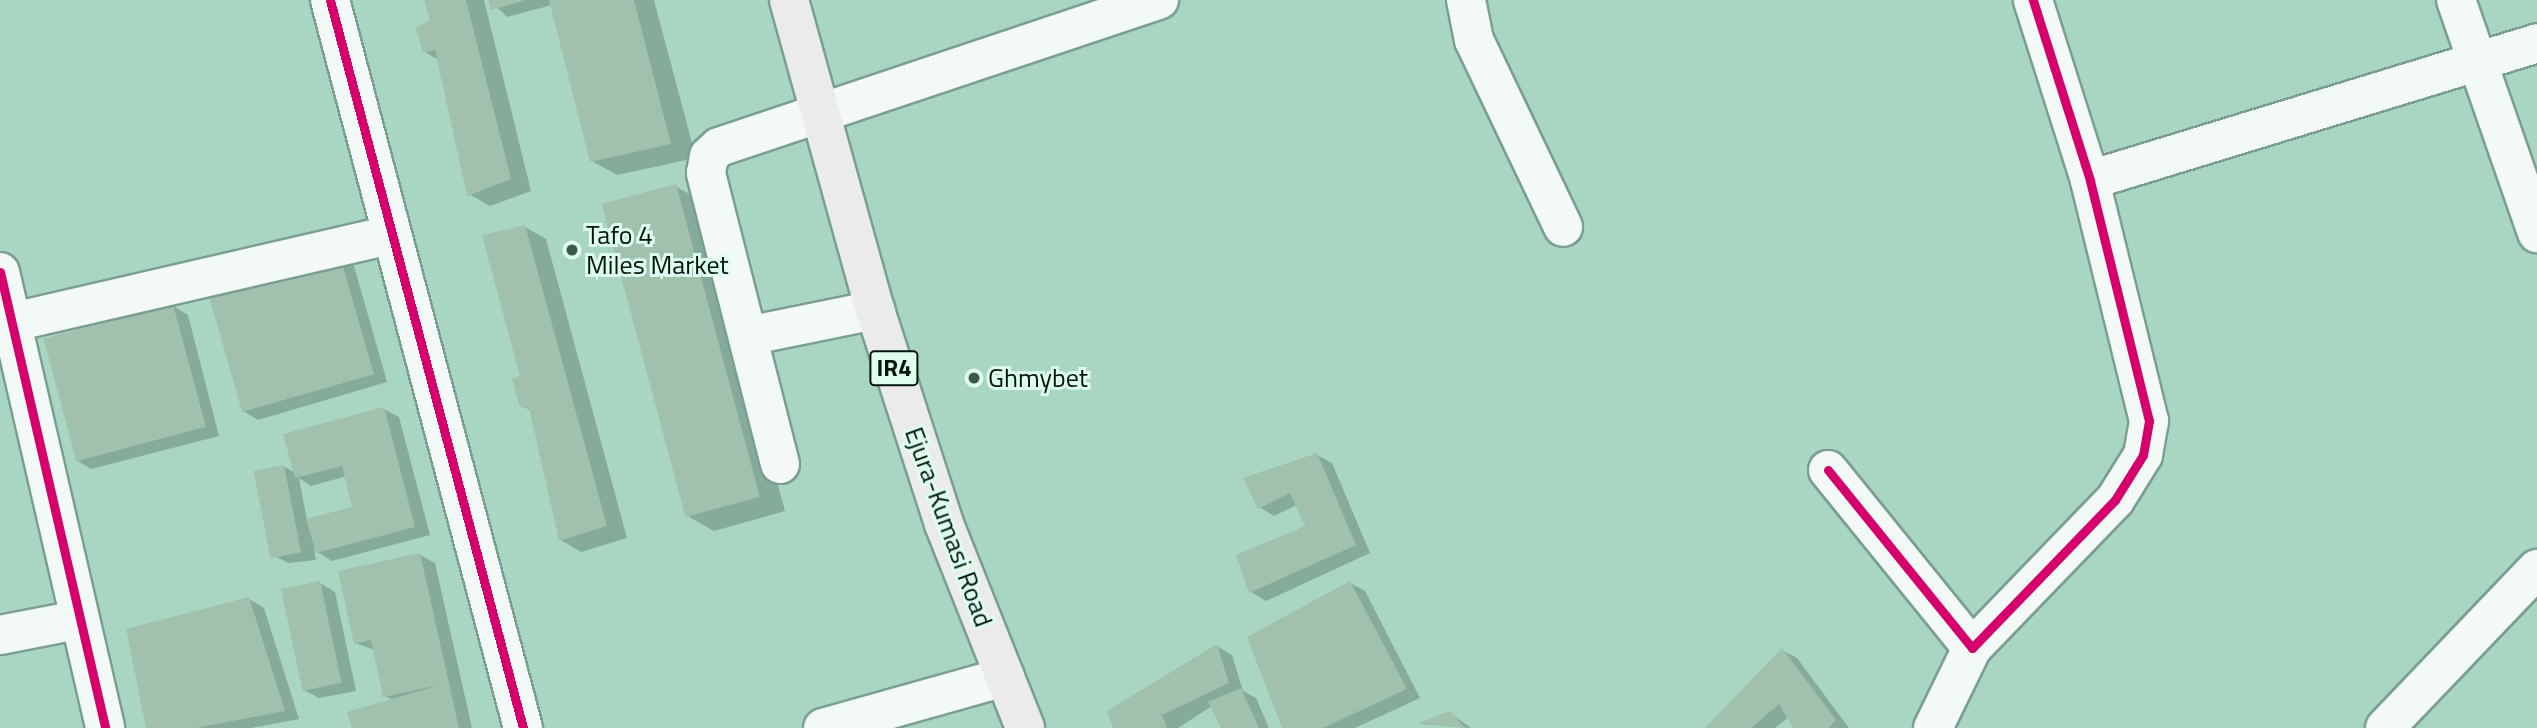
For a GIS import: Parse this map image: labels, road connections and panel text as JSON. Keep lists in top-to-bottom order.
{
  "streets": {
    "main road": ["IR4", "Ejura-Kumasi Road"]
  },
  "places": ["Tafo 4 Miles Market", "Ghmybet"]
}
